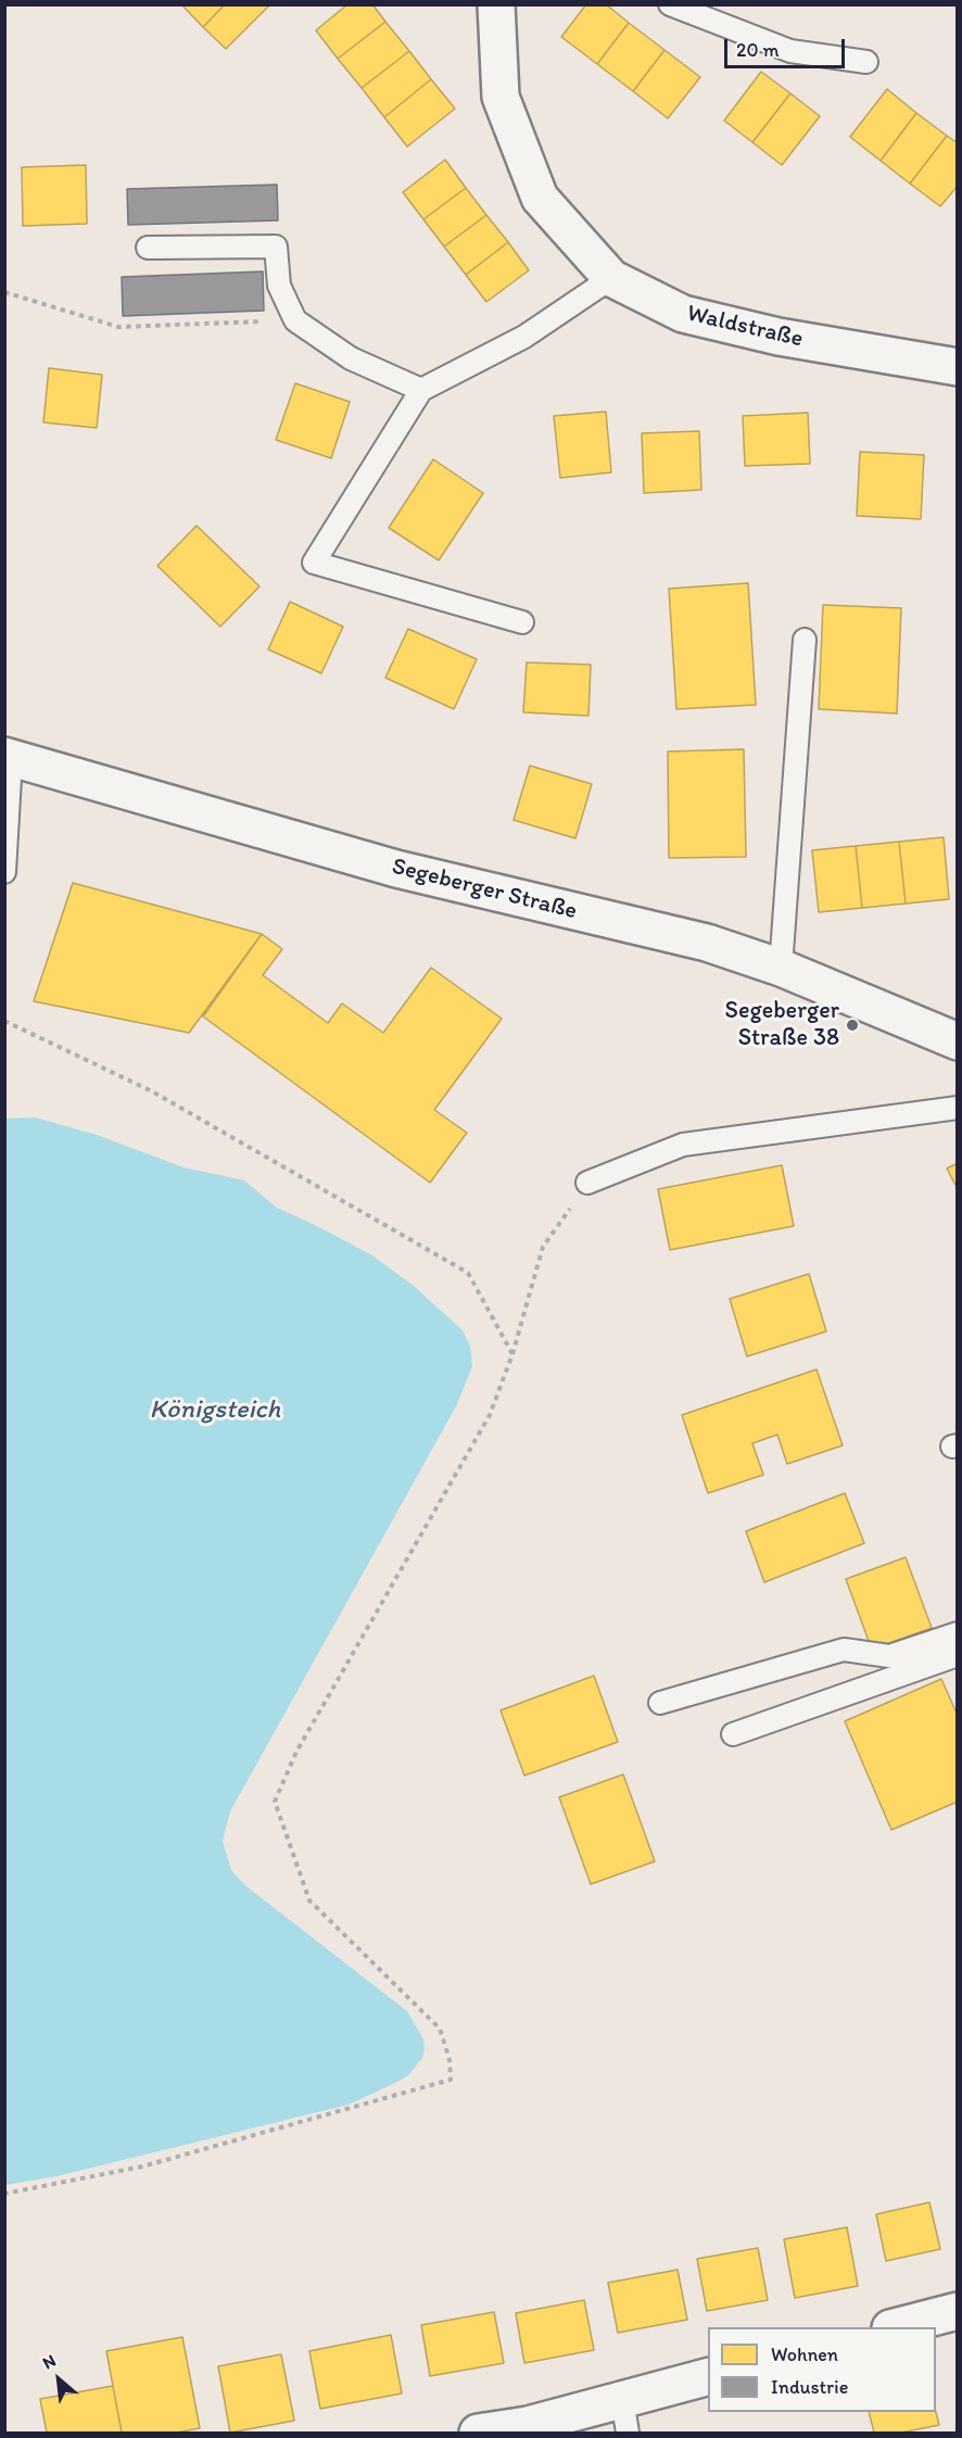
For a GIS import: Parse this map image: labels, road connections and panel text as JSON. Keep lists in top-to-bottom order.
{
  "streets": {
    "street": ["Waldstraße", "Segeberger Straße"]
  },
  "water": ["Königsteich"],
  "places": ["Segeberger Straße 38"],
  "legend": ["Wohnen", "Industrie"],
  "scale_bar": "20 m",
  "north": "top left"
}
